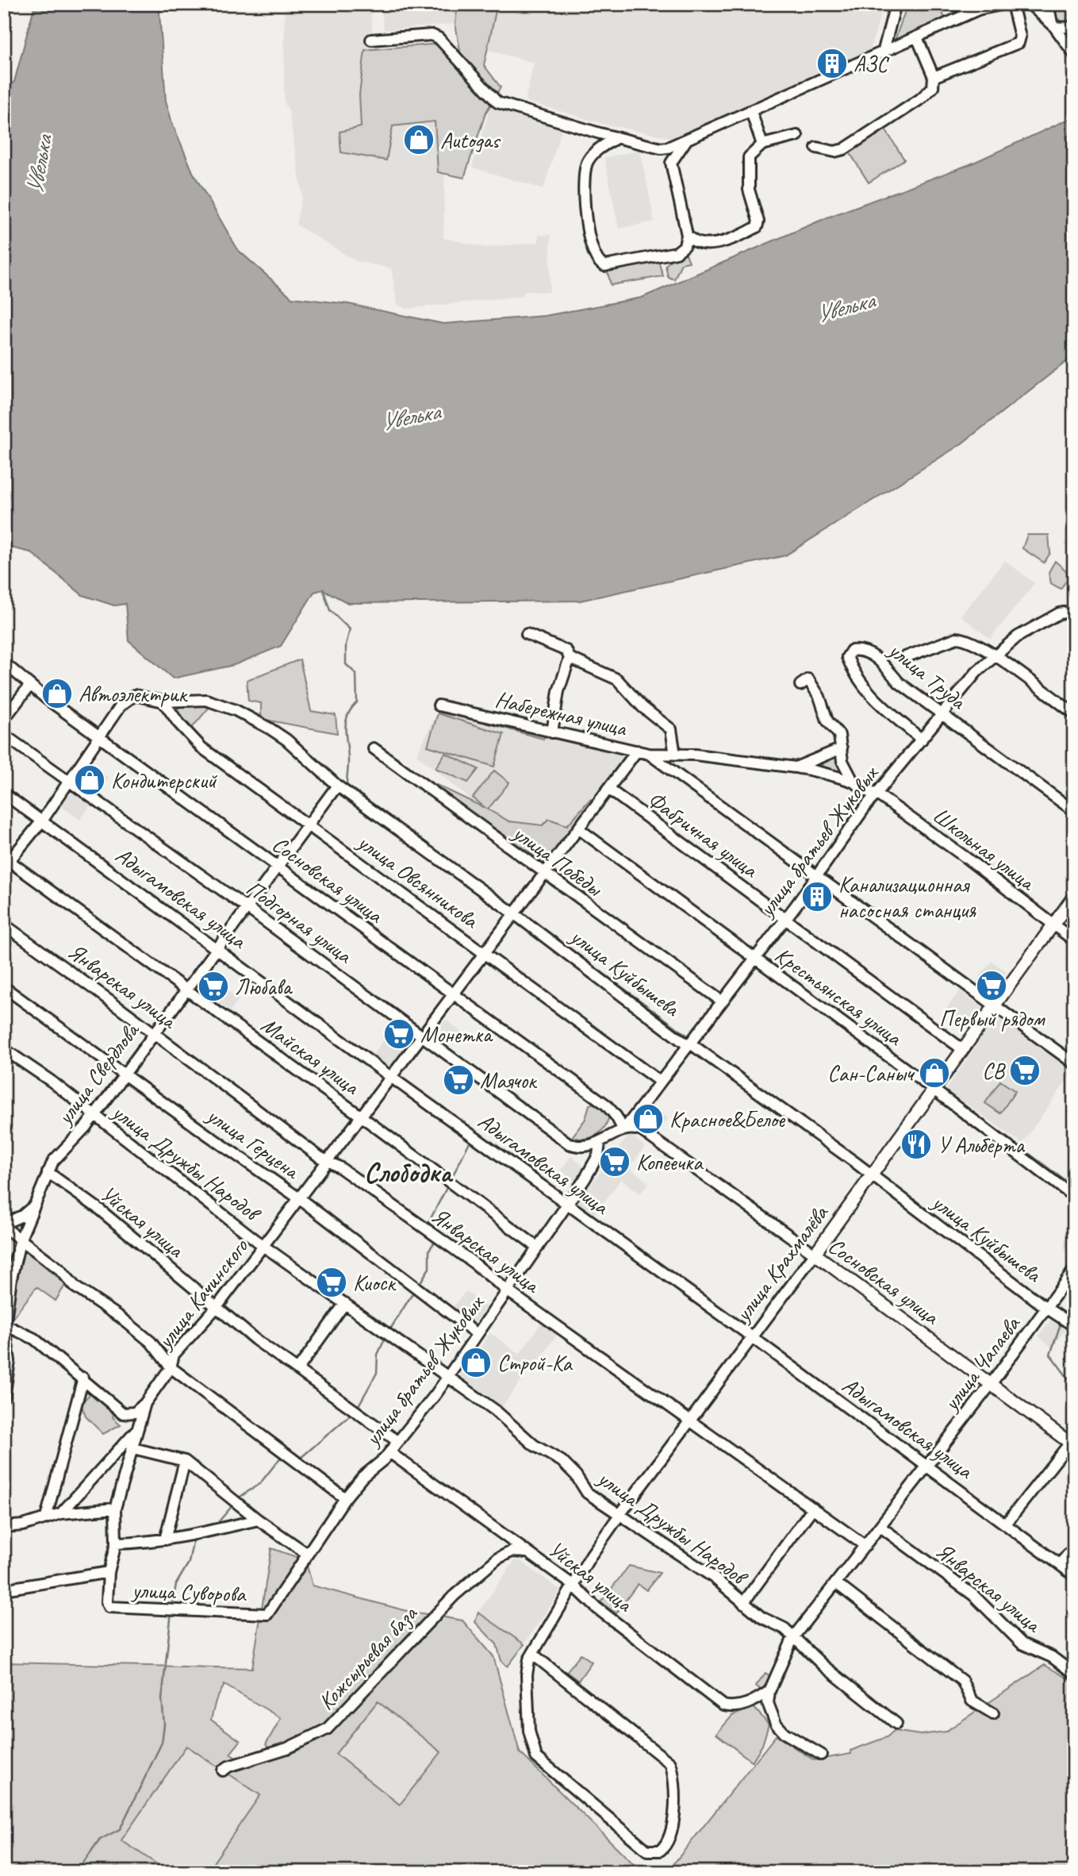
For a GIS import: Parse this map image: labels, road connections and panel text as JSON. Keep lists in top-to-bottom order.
{
  "streets": {
    "main road": ["Сосновская улица", "улица Крахмалёва"],
    "street": [
      "улица Труда",
      "Набережная улица",
      "Фабричная улица",
      "улица братьев Жуковых",
      "Школьная улица",
      "улица Победы",
      "улица Овсянникова",
      "Адыгамовская улица",
      "Подгорная улица",
      "улица Куйбышева",
      "Январская улица",
      "Крестьянская улица",
      "Майская улица",
      "улица Свердлова",
      "улица Герцена",
      "улица Дружбы Народов",
      "Уйская улица",
      "улица Качинского",
      "улица Чапаева",
      "улица Суворова",
      "Кожсырьевая база"
    ]
  },
  "crossings": [
    ["улица Труда", "улица братьев Жуковых"],
    ["Набережная улица", "Школьная улица"],
    ["Фабричная улица", "улица братьев Жуковых"],
    ["Фабричная улица", "улица Крахмалёва"],
    ["улица братьев Жуковых", "Школьная улица"],
    ["улица братьев Жуковых", "улица Победы"],
    ["улица братьев Жуковых", "Сосновская улица"],
    ["улица братьев Жуковых", "улица Овсянникова"],
    ["улица братьев Жуковых", "Адыгамовская улица"],
    ["улица братьев Жуковых", "Подгорная улица"],
    ["улица братьев Жуковых", "улица Куйбышева"],
    ["улица братьев Жуковых", "Январская улица"],
    ["улица братьев Жуковых", "Крестьянская улица"],
    ["улица братьев Жуковых", "Майская улица"],
    ["улица братьев Жуковых", "улица Герцена"],
    ["улица братьев Жуковых", "улица Дружбы Народов"],
    ["улица братьев Жуковых", "Уйская улица"],
    ["улица братьев Жуковых", "улица Суворова"],
    ["Школьная улица", "улица Крахмалёва"],
    ["Сосновская улица", "Адыгамовская улица"],
    ["Сосновская улица", "улица Куйбышева"],
    ["Сосновская улица", "улица Свердлова"],
    ["Сосновская улица", "улица Крахмалёва"],
    ["Сосновская улица", "улица Чапаева"],
    ["улица Овсянникова", "улица Куйбышева"],
    ["улица Овсянникова", "улица Свердлова"],
    ["Адыгамовская улица", "улица Свердлова"],
    ["Адыгамовская улица", "улица Крахмалёва"],
    ["Адыгамовская улица", "улица Качинского"],
    ["Адыгамовская улица", "улица Чапаева"],
    ["Подгорная улица", "улица Свердлова"],
    ["улица Куйбышева", "улица Свердлова"],
    ["улица Куйбышева", "улица Крахмалёва"],
    ["улица Куйбышева", "улица Чапаева"],
    ["Январская улица", "улица Свердлова"],
    ["Январская улица", "улица Крахмалёва"],
    ["Январская улица", "улица Качинского"],
    ["Январская улица", "улица Чапаева"],
    ["Крестьянская улица", "улица Крахмалёва"],
    ["Майская улица", "улица Свердлова"],
    ["Майская улица", "улица Качинского"],
    ["улица Свердлова", "улица Герцена"],
    ["улица Свердлова", "улица Дружбы Народов"],
    ["улица Свердлова", "Уйская улица"],
    ["улица Герцена", "улица Качинского"],
    ["улица Дружбы Народов", "улица Крахмалёва"],
    ["улица Дружбы Народов", "улица Качинского"],
    ["улица Дружбы Народов", "улица Чапаева"],
    ["Уйская улица", "улица Крахмалёва"],
    ["Уйская улица", "улица Качинского"],
    ["Уйская улица", "улица Чапаева"],
    ["Уйская улица", "Кожсырьевая база"],
    ["улица Качинского", "улица Суворова"]
  ],
  "districts": ["Слободка"],
  "water": ["Увелька"],
  "places": {
    "building": ["АЗС", "Канализационная насосная станция"],
    "shop": [
      "Autogas",
      "Автоэлектрик",
      "Кондитерский",
      "Сан-Саныч",
      "Красное&Белое",
      "Строй-Ка"
    ],
    "supermarket": [
      "Первый рядом",
      "Любава",
      "Монетка",
      "СВ",
      "Маячок",
      "Копеечка",
      "Киоск"
    ],
    "restaurant": ["У Альберта"]
  }
}
